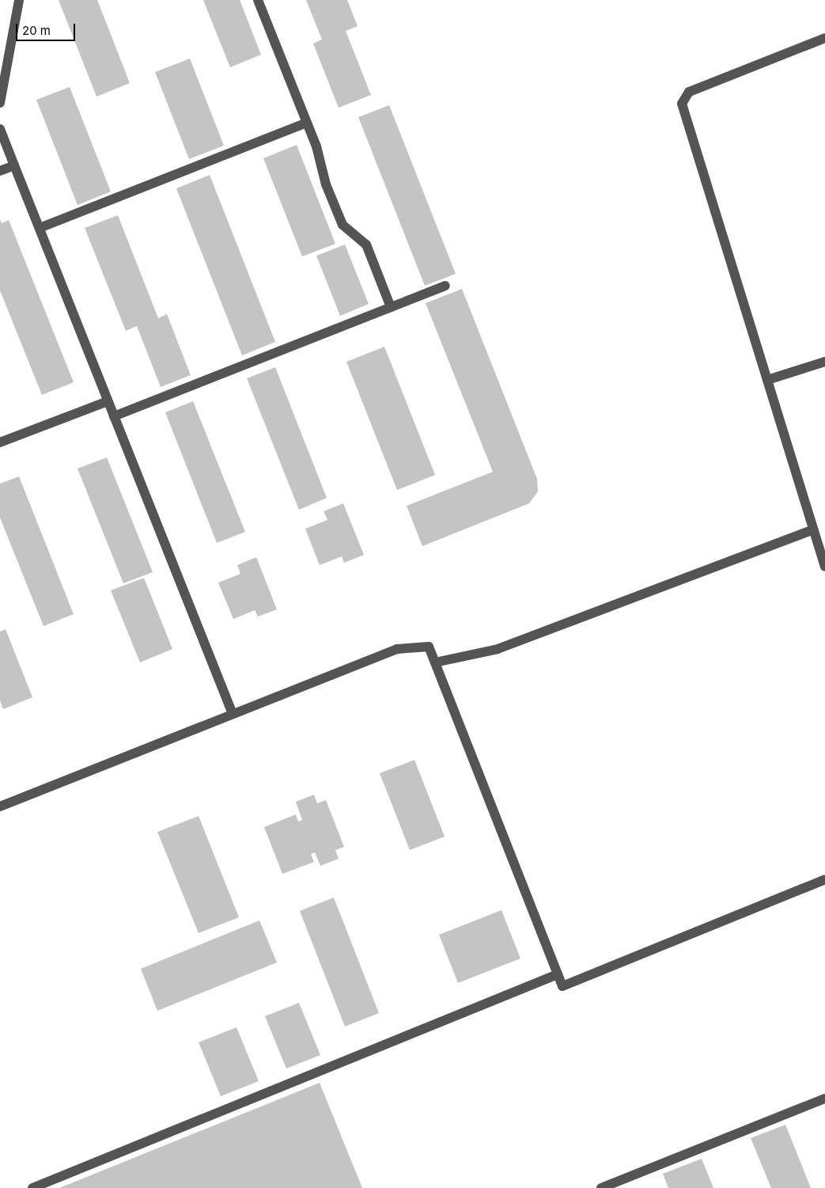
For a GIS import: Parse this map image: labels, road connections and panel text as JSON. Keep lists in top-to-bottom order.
{
  "scale_bar": "20 m"
}
